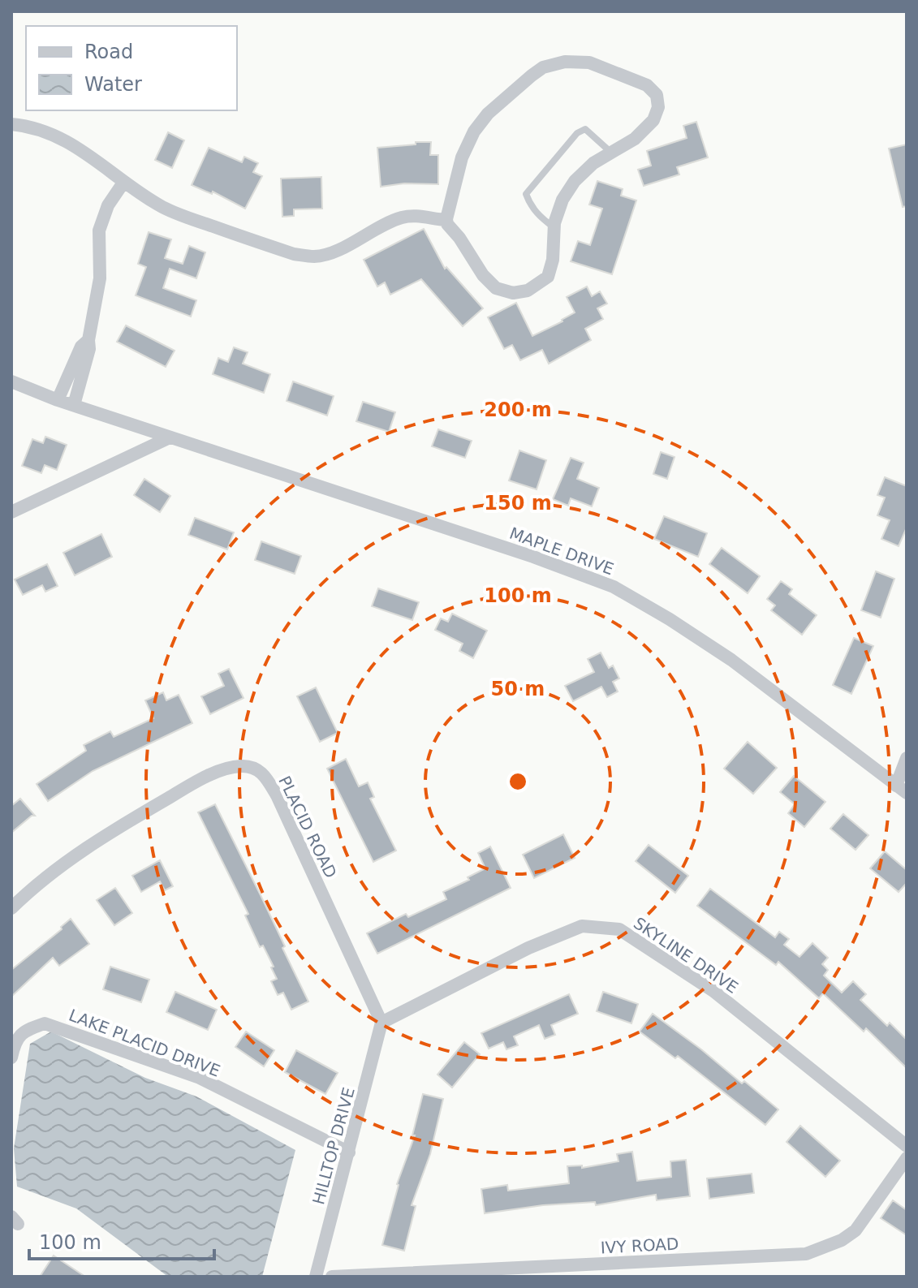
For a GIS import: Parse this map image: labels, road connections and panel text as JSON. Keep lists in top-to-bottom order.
{
  "streets": {
    "street": [
      "MAPLE DRIVE",
      "PLACID ROAD",
      "SKYLINE DRIVE",
      "LAKE PLACID DRIVE",
      "HILLTOP DRIVE",
      "IVY ROAD"
    ]
  },
  "crossings": [
    ["PLACID ROAD", "SKYLINE DRIVE"],
    ["PLACID ROAD", "HILLTOP DRIVE"],
    ["SKYLINE DRIVE", "HILLTOP DRIVE"],
    ["LAKE PLACID DRIVE", "HILLTOP DRIVE"]
  ],
  "legend": ["Road", "Water"],
  "scale_bar": "100 m",
  "rings": [
    "200 m",
    "150 m",
    "100 m",
    "50 m"
  ]
}
